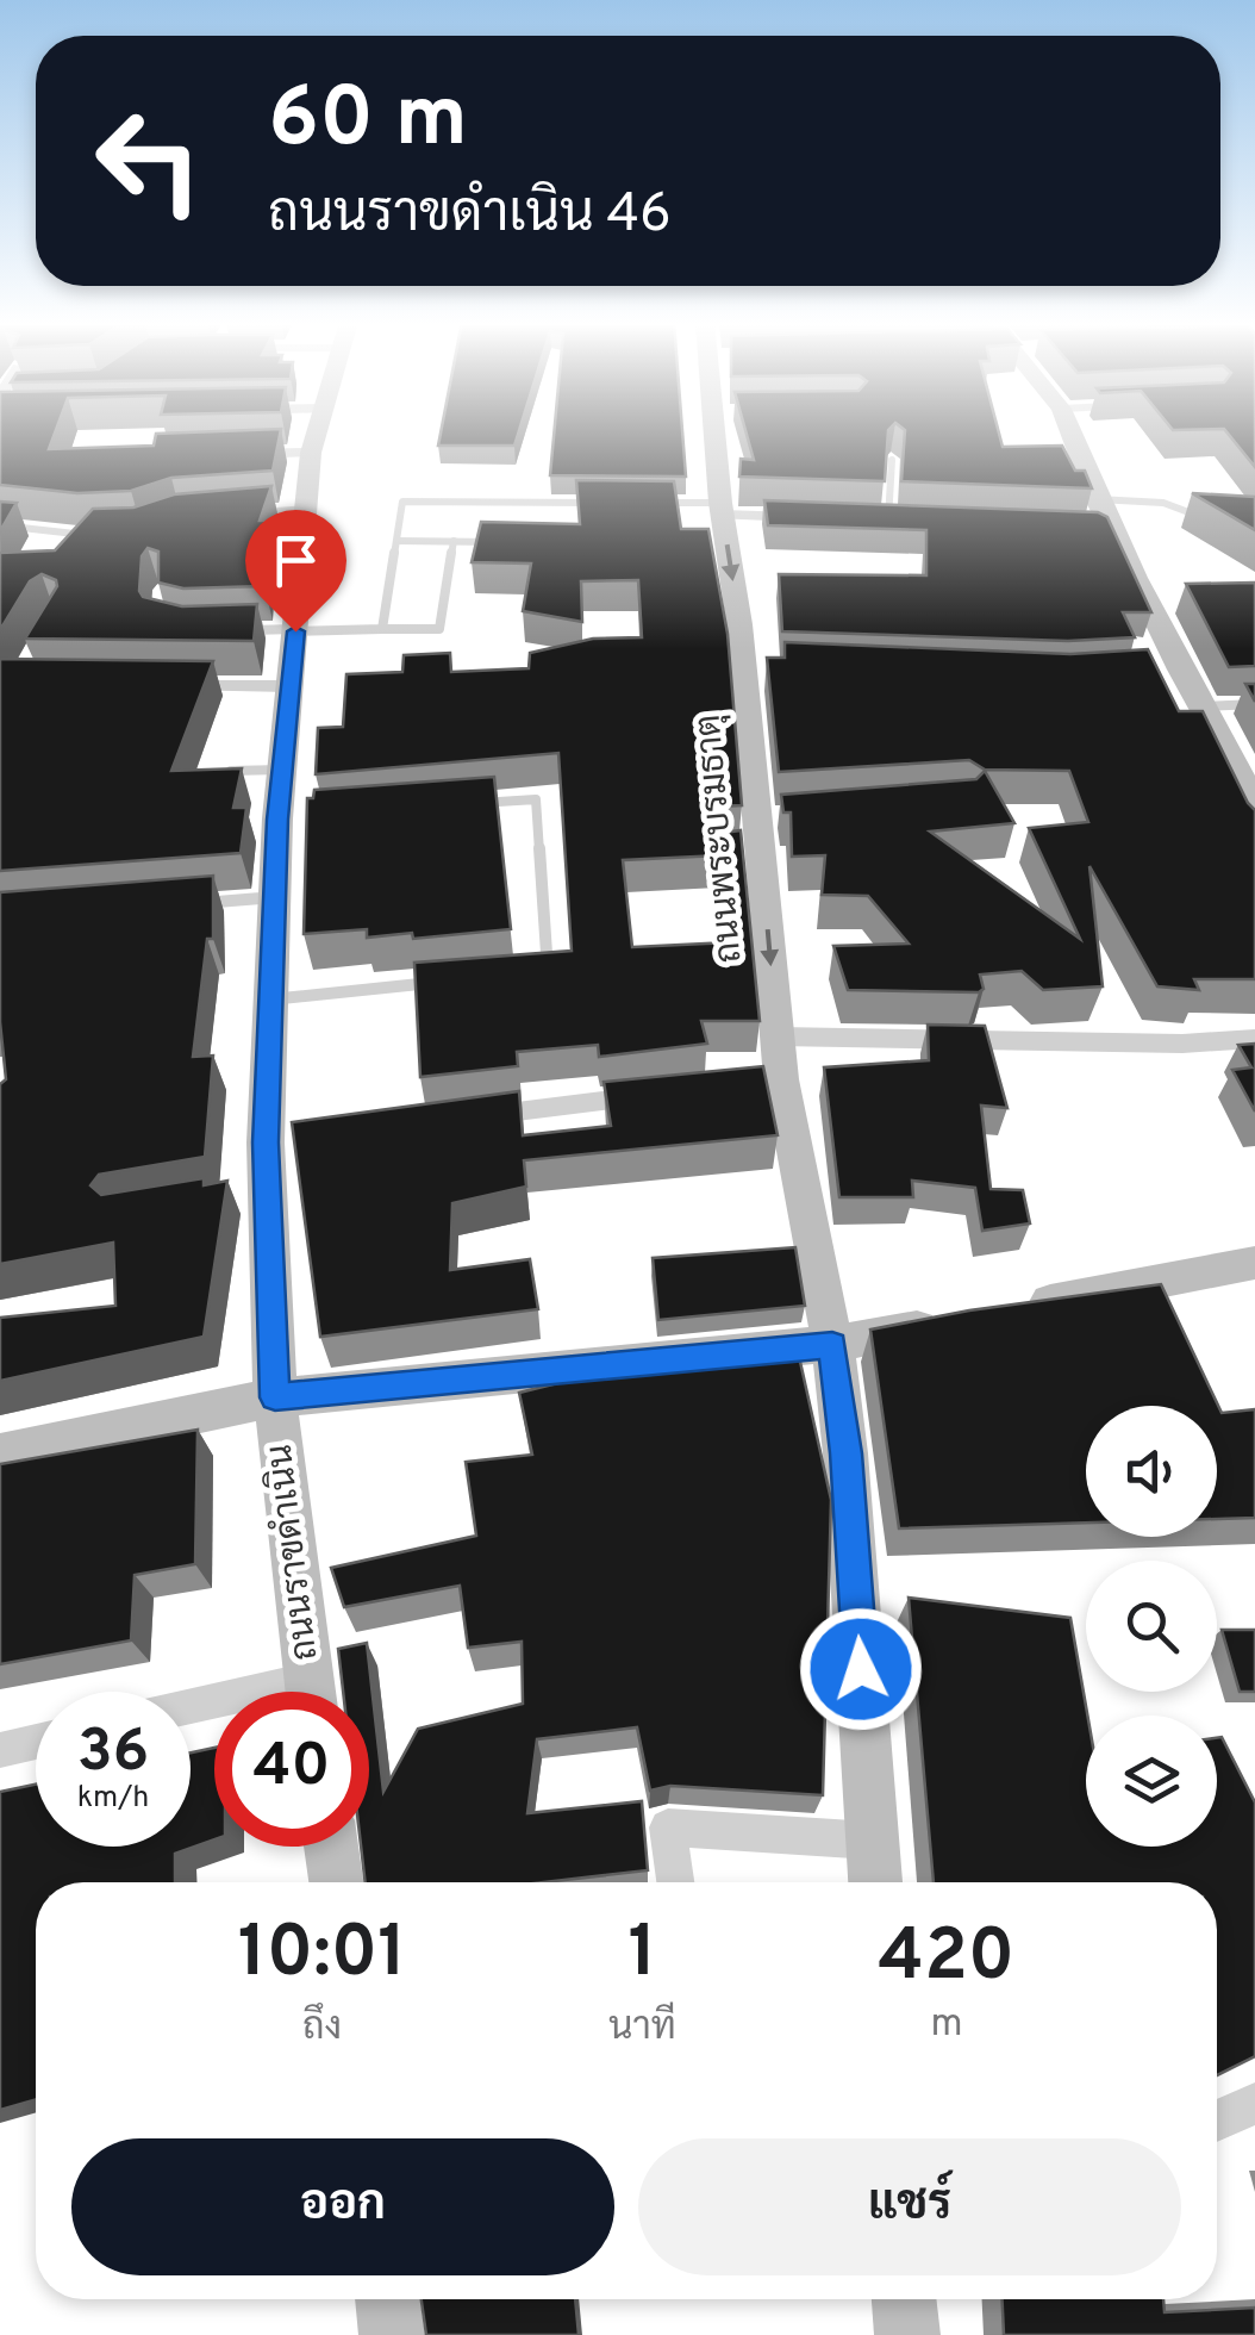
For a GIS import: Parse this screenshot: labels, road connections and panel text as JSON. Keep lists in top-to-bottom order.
{
  "streets": {
    "street": ["ถนนพระบรมธาตุ", "ถนนราขดำเนิน"]
  },
  "one_way": ["ถนนพระบรมธาตุ"],
  "page": {
    "turn": ["60 m", "ถนนราขดำเนิน 46"],
    "speed": "36 km/h",
    "limit": "40",
    "eta": [
      "10:01",
      "ถึง",
      "1",
      "นาที",
      "420",
      "m"
    ],
    "buttons": ["ออก", "แชร์"]
  }
}
